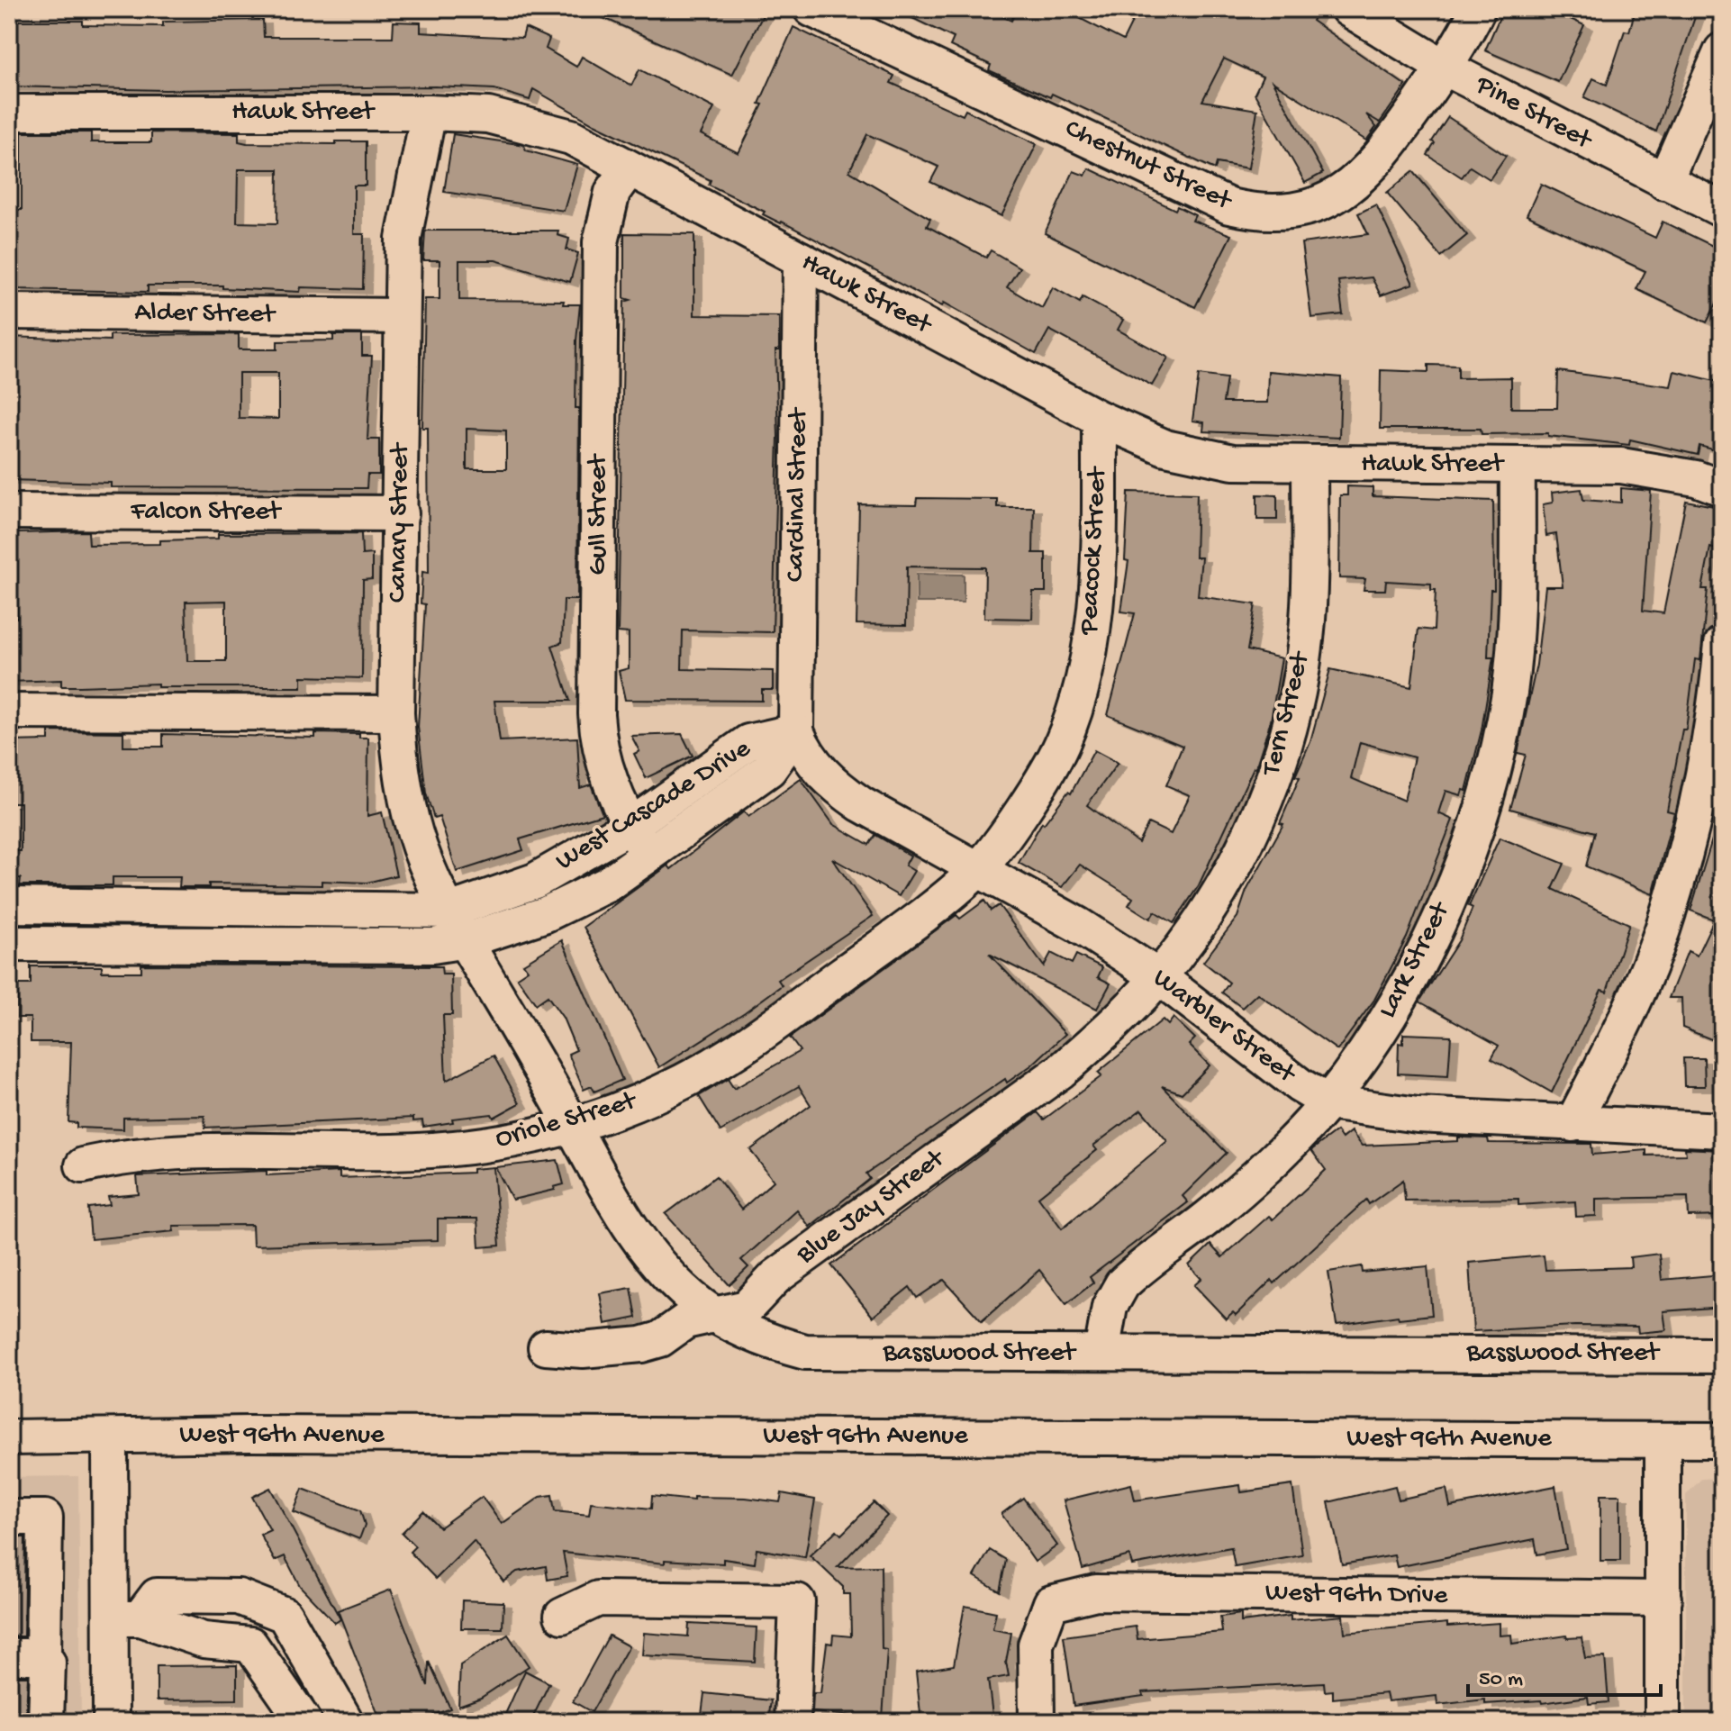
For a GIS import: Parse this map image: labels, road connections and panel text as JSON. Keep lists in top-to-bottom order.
{
  "streets": {
    "street": [
      "Hawk Street",
      "Pine Street",
      "Chestnut Street",
      "Alder Street",
      "Cardinal Street",
      "Falcon Street",
      "Gull Street",
      "Canary Street",
      "Peacock Street",
      "Tern Street",
      "West Cascade Drive",
      "Lark Street",
      "Warbler Street",
      "Oriole Street",
      "Blue Jay Street",
      "Basswood Street",
      "West 96th Avenue",
      "West 96th Drive"
    ]
  },
  "crossings": [
    ["Hawk Street", "Cardinal Street"],
    ["Hawk Street", "Gull Street"],
    ["Hawk Street", "Canary Street"],
    ["Hawk Street", "Peacock Street"],
    ["Hawk Street", "Tern Street"],
    ["Hawk Street", "Lark Street"],
    ["Pine Street", "Chestnut Street"],
    ["Alder Street", "Canary Street"],
    ["Cardinal Street", "West Cascade Drive"],
    ["Cardinal Street", "Warbler Street"],
    ["Falcon Street", "Canary Street"],
    ["Gull Street", "West Cascade Drive"],
    ["Canary Street", "West Cascade Drive"],
    ["Canary Street", "Basswood Street"],
    ["Peacock Street", "Warbler Street"],
    ["Peacock Street", "Oriole Street"],
    ["Tern Street", "Warbler Street"],
    ["Tern Street", "Blue Jay Street"],
    ["West Cascade Drive", "Warbler Street"],
    ["West Cascade Drive", "Basswood Street"],
    ["Lark Street", "Warbler Street"],
    ["Lark Street", "Basswood Street"],
    ["Warbler Street", "Oriole Street"],
    ["Warbler Street", "Blue Jay Street"],
    ["Oriole Street", "Basswood Street"],
    ["Blue Jay Street", "Basswood Street"]
  ],
  "scale_bar": "50 m"
}
